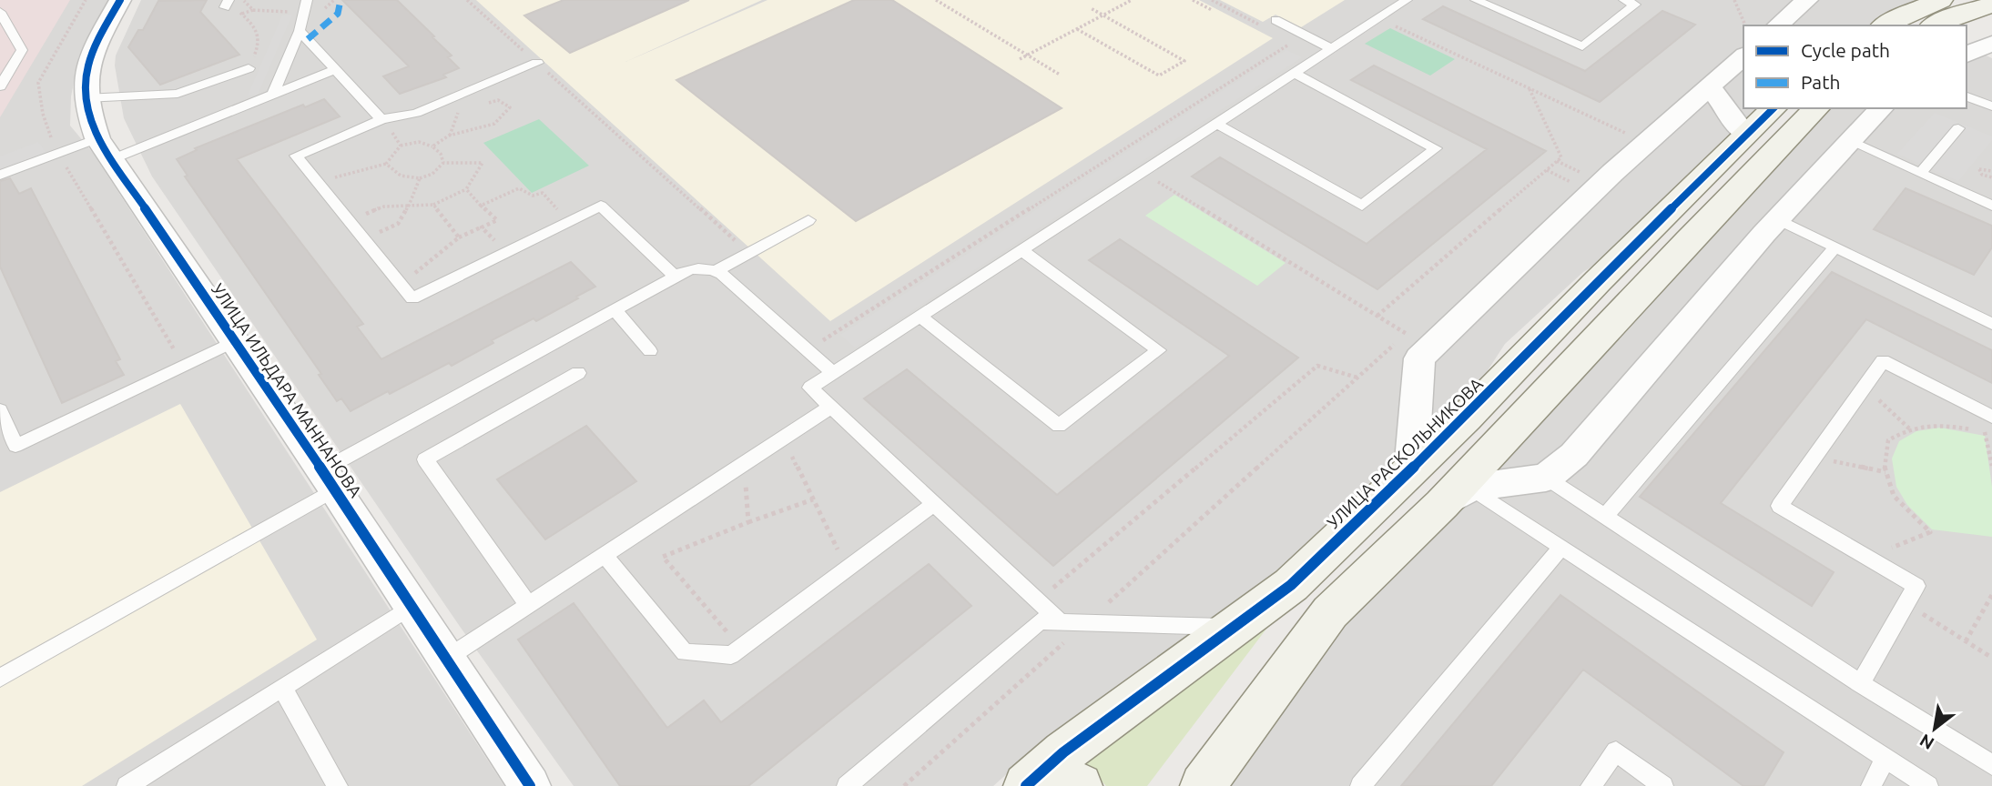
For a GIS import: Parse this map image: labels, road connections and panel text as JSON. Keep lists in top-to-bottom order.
{
  "streets": {
    "street": ["УЛИЦА ИЛЬДАРА МАННАНОВА", "УЛИЦА РАСКОЛЬНИКОВА"]
  },
  "legend": ["Cycle path", "Path"],
  "north": "bottom left"
}
